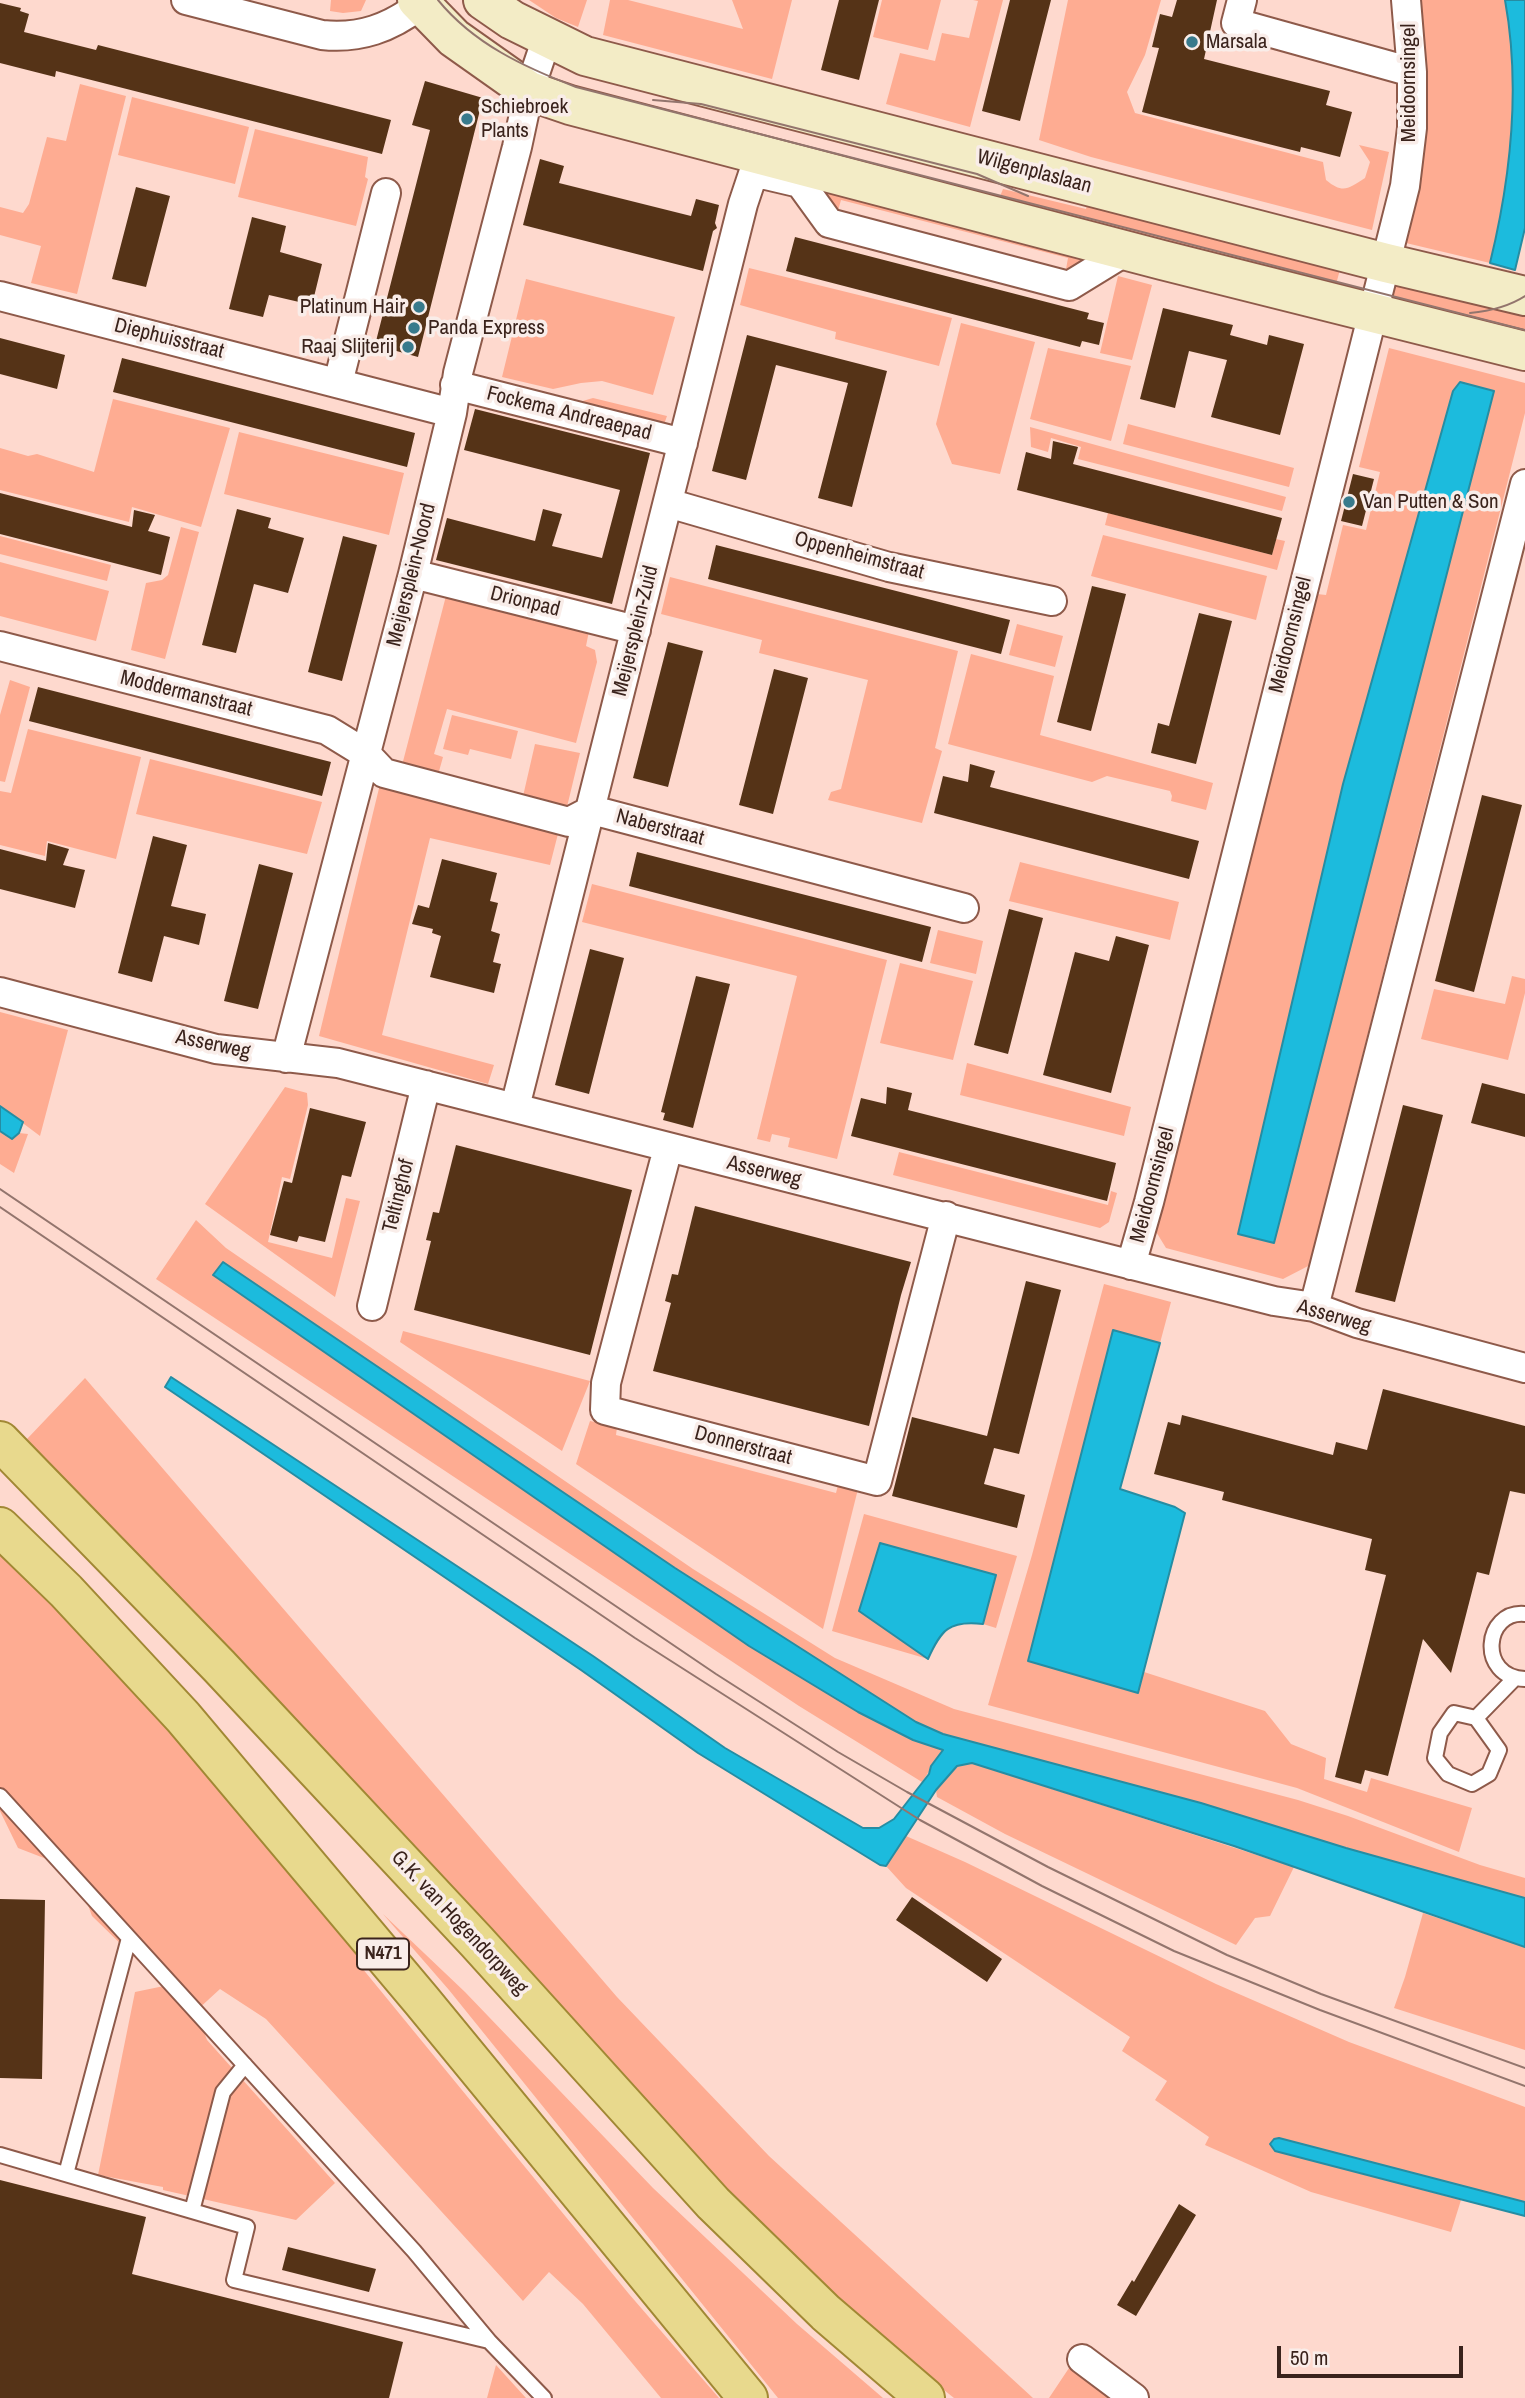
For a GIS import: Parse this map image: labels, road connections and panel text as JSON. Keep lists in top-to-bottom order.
{
  "streets": {
    "main road": ["G.K. van Hogendorpweg", "N471"],
    "street": [
      "Meidoornsingel",
      "Wilgenplaslaan",
      "Diephuisstraat",
      "Fockema Andreaepad",
      "Oppenheimstraat",
      "Meijersplein-Noord",
      "Drionpad",
      "Meijersplein-Zuid",
      "Moddermanstraat",
      "Naberstraat",
      "Asserweg",
      "Teltinghof",
      "Donnerstraat"
    ]
  },
  "crossings": [
    ["Meidoornsingel", "Wilgenplaslaan"],
    ["Meidoornsingel", "Asserweg"],
    ["Diephuisstraat", "Meijersplein-Noord"],
    ["Fockema Andreaepad", "Meijersplein-Noord"],
    ["Fockema Andreaepad", "Meijersplein-Zuid"],
    ["Oppenheimstraat", "Meijersplein-Zuid"],
    ["Meijersplein-Noord", "Drionpad"],
    ["Meijersplein-Noord", "Moddermanstraat"],
    ["Meijersplein-Noord", "Naberstraat"],
    ["Meijersplein-Noord", "Asserweg"],
    ["Drionpad", "Meijersplein-Zuid"],
    ["Meijersplein-Zuid", "Naberstraat"],
    ["Meijersplein-Zuid", "Asserweg"],
    ["Moddermanstraat", "Naberstraat"],
    ["Asserweg", "Teltinghof"],
    ["Asserweg", "Donnerstraat"]
  ],
  "places": [
    "Marsala",
    "Schiebroek Plants",
    "Platinum Hair",
    "Panda Express",
    "Raaj Slijterij",
    "Van Putten & Son"
  ],
  "scale_bar": "50 m"
}
